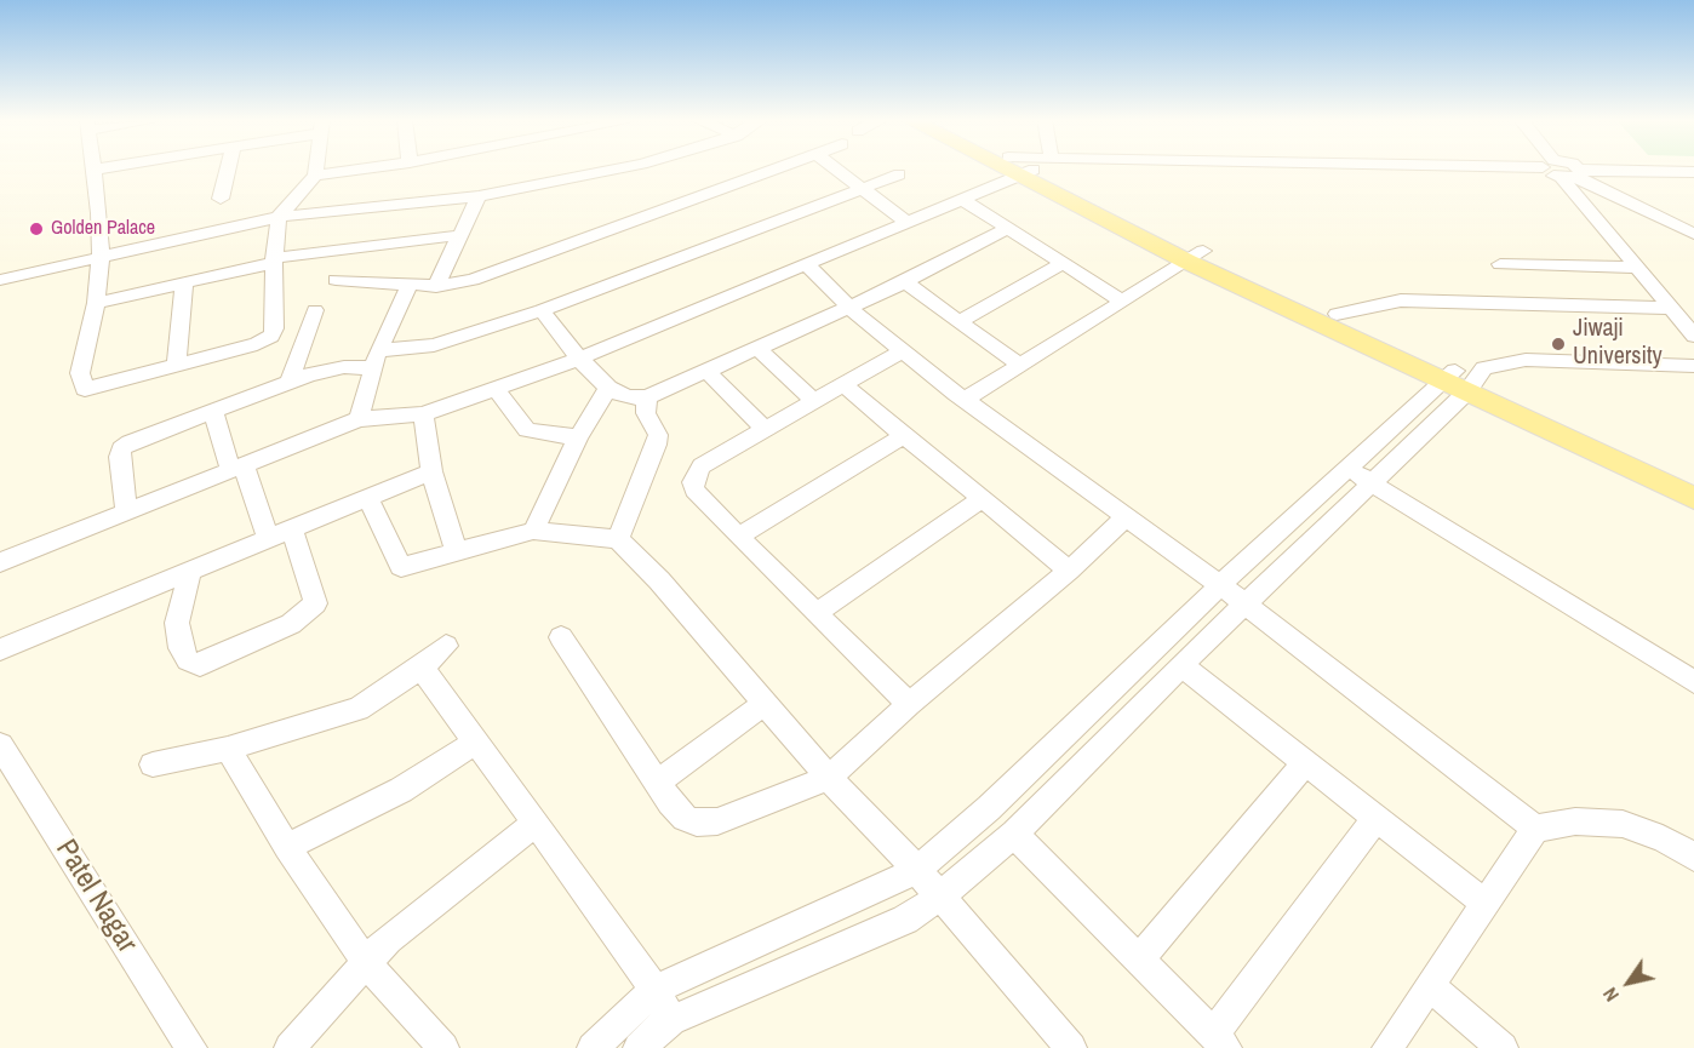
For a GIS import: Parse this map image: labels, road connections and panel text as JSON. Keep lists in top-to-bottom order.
{
  "streets": {
    "street": ["Patel Nagar"]
  },
  "places": ["Golden Palace", "Jiwaji University"],
  "north": "bottom left"
}
